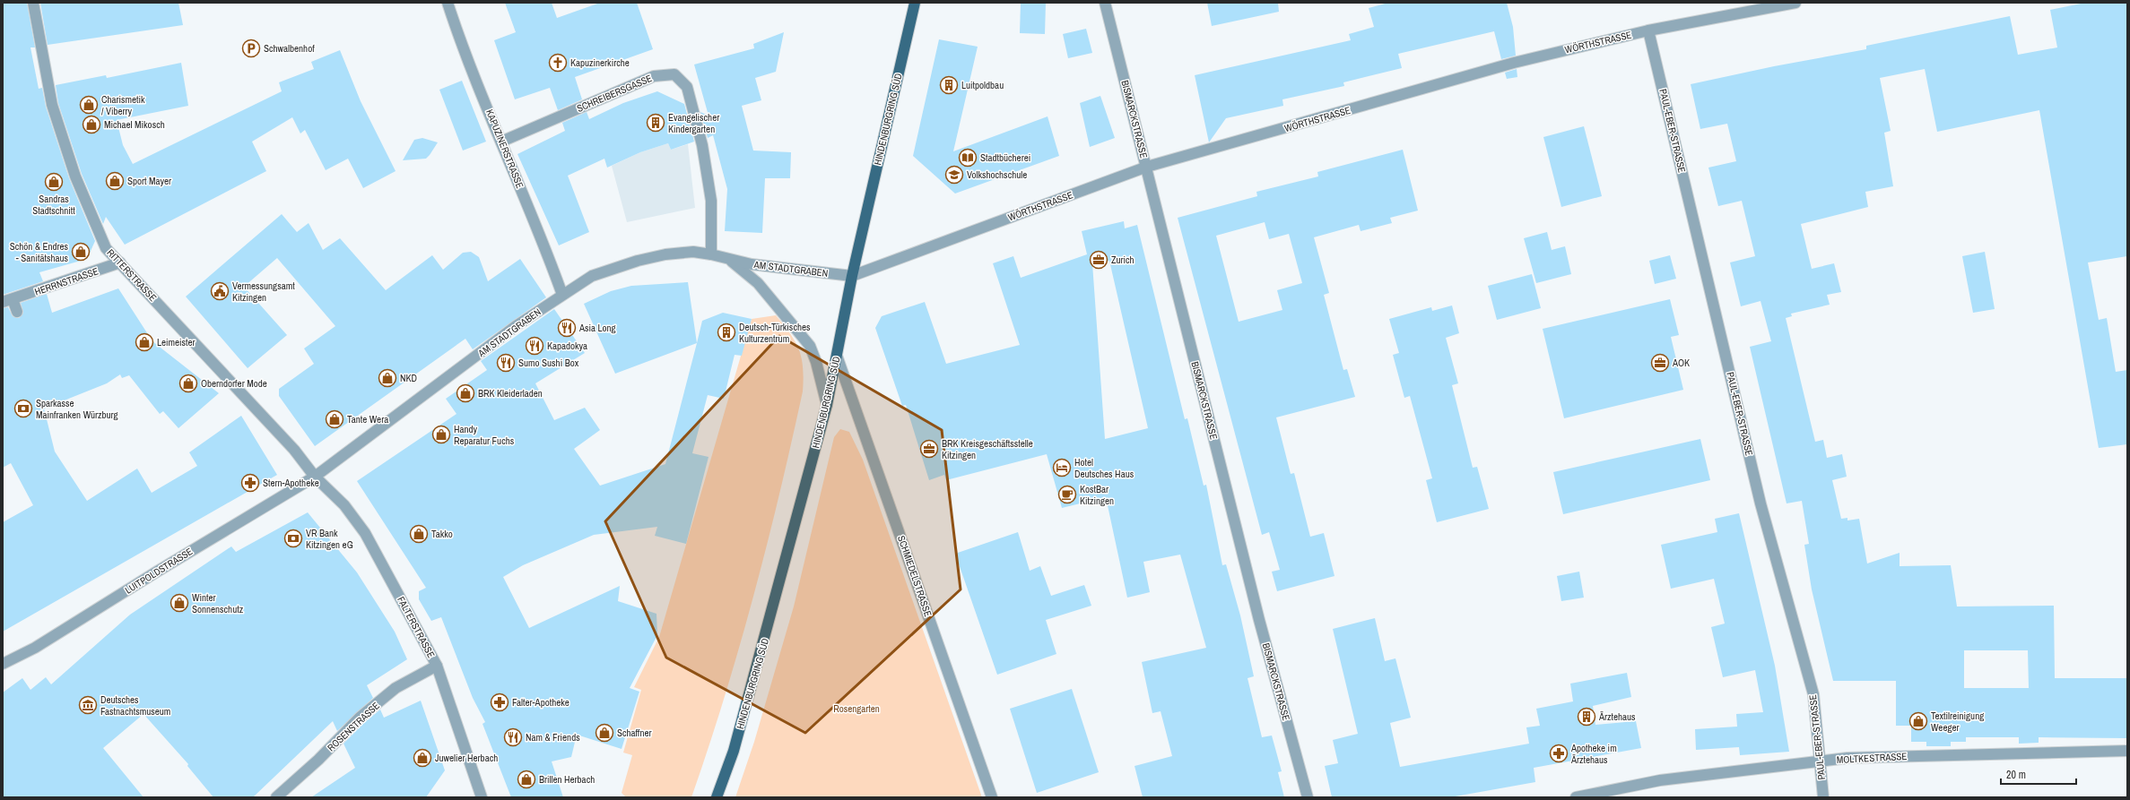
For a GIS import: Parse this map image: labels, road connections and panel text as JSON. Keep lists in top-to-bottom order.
{
  "streets": {
    "main road": ["HINDENBURGRING SÜD"],
    "street": [
      "WÖRTHSTRASSE",
      "SCHREIBERSGASSE",
      "BISMARCKSTRASSE",
      "PAUL-EBER-STRASSE",
      "KAPUZINERSTRASSE",
      "AM STADTGRABEN",
      "RITTERSTRASSE",
      "HERRNSTRASSE",
      "LUITPOLDSTRASSE",
      "SCHMIEDELSTRASSE",
      "FALTERSTRASSE",
      "ROSENSTRASSE",
      "MOLTKESTRASSE"
    ]
  },
  "crossings": [
    ["WÖRTHSTRASSE", "HINDENBURGRING SÜD"],
    ["WÖRTHSTRASSE", "BISMARCKSTRASSE"],
    ["WÖRTHSTRASSE", "PAUL-EBER-STRASSE"],
    ["WÖRTHSTRASSE", "AM STADTGRABEN"],
    ["SCHREIBERSGASSE", "KAPUZINERSTRASSE"],
    ["SCHREIBERSGASSE", "AM STADTGRABEN"],
    ["HINDENBURGRING SÜD", "AM STADTGRABEN"],
    ["HINDENBURGRING SÜD", "SCHMIEDELSTRASSE"],
    ["PAUL-EBER-STRASSE", "MOLTKESTRASSE"],
    ["KAPUZINERSTRASSE", "AM STADTGRABEN"],
    ["AM STADTGRABEN", "RITTERSTRASSE"],
    ["AM STADTGRABEN", "LUITPOLDSTRASSE"],
    ["AM STADTGRABEN", "FALTERSTRASSE"],
    ["RITTERSTRASSE", "HERRNSTRASSE"],
    ["RITTERSTRASSE", "LUITPOLDSTRASSE"],
    ["RITTERSTRASSE", "FALTERSTRASSE"],
    ["LUITPOLDSTRASSE", "FALTERSTRASSE"],
    ["FALTERSTRASSE", "ROSENSTRASSE"]
  ],
  "parks": ["Rosengarten"],
  "places": {
    "parking": ["Schwalbenhof"],
    "church": ["Kapuzinerkirche"],
    "building": [
      "Luitpoldbau",
      "Evangelischer Kindergarten",
      "Deutsch-Türkisches Kulturzentrum",
      "Ärztehaus"
    ],
    "shop": [
      "Charismetik / Viberry",
      "Michael Mikosch",
      "Sport Mayer",
      "Sandras Stadtschnitt",
      "Schön & Endres - Sanitätshaus",
      "Leimeister",
      "NKD",
      "Oberndorfer Mode",
      "BRK Kleiderladen",
      "Tante Wera",
      "Handy Reparatur Fuchs",
      "Takko",
      "Winter Sonnenschutz",
      "Textilreinigung Weeger",
      "Schaffner",
      "Juwelier Herbach",
      "Brillen Herbach"
    ],
    "library": ["Stadtbücherei"],
    "school or university": ["Volkshochschule"],
    "office": ["Zurich", "AOK", "BRK Kreisgeschäftsstelle Kitzingen"],
    "public building": ["Vermessungsamt Kitzingen"],
    "restaurant": [
      "Asia Long",
      "Kapadokya",
      "Sumo Sushi Box",
      "Nam & Friends"
    ],
    "bank": ["Sparkasse Mainfranken Würzburg", "VR Bank Kitzingen eG"],
    "hotel": ["Hotel Deutsches Haus"],
    "pharmacy": ["Stern-Apotheke", "Falter-Apotheke", "Apotheke im Ärztehaus"],
    "cafe": ["KostBar Kitzingen"],
    "museum": ["Deutsches Fastnachtsmuseum"]
  },
  "scale_bar": "20 m"
}
